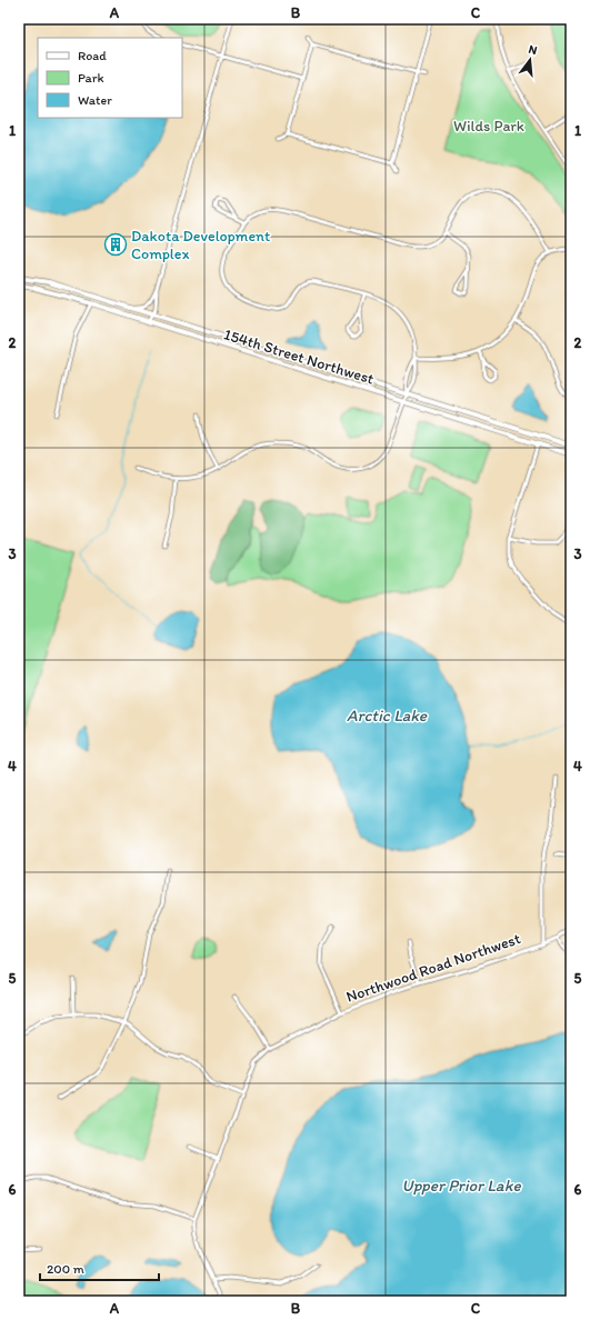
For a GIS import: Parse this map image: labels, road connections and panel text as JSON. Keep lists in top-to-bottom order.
{
  "streets": {
    "street": ["154th Street Northwest", "Northwood Road Northwest"]
  },
  "water": ["Arctic Lake", "Upper Prior Lake"],
  "parks": ["Wilds Park"],
  "places": {
    "building": ["Dakota Development Complex"]
  },
  "legend": ["Road", "Park", "Water"],
  "scale_bar": "200 m",
  "north": "top",
  "grid": {
    "columns": ["A", "B", "C"],
    "rows": [
      "1",
      "2",
      "3",
      "4",
      "5",
      "6"
    ]
  }
}
